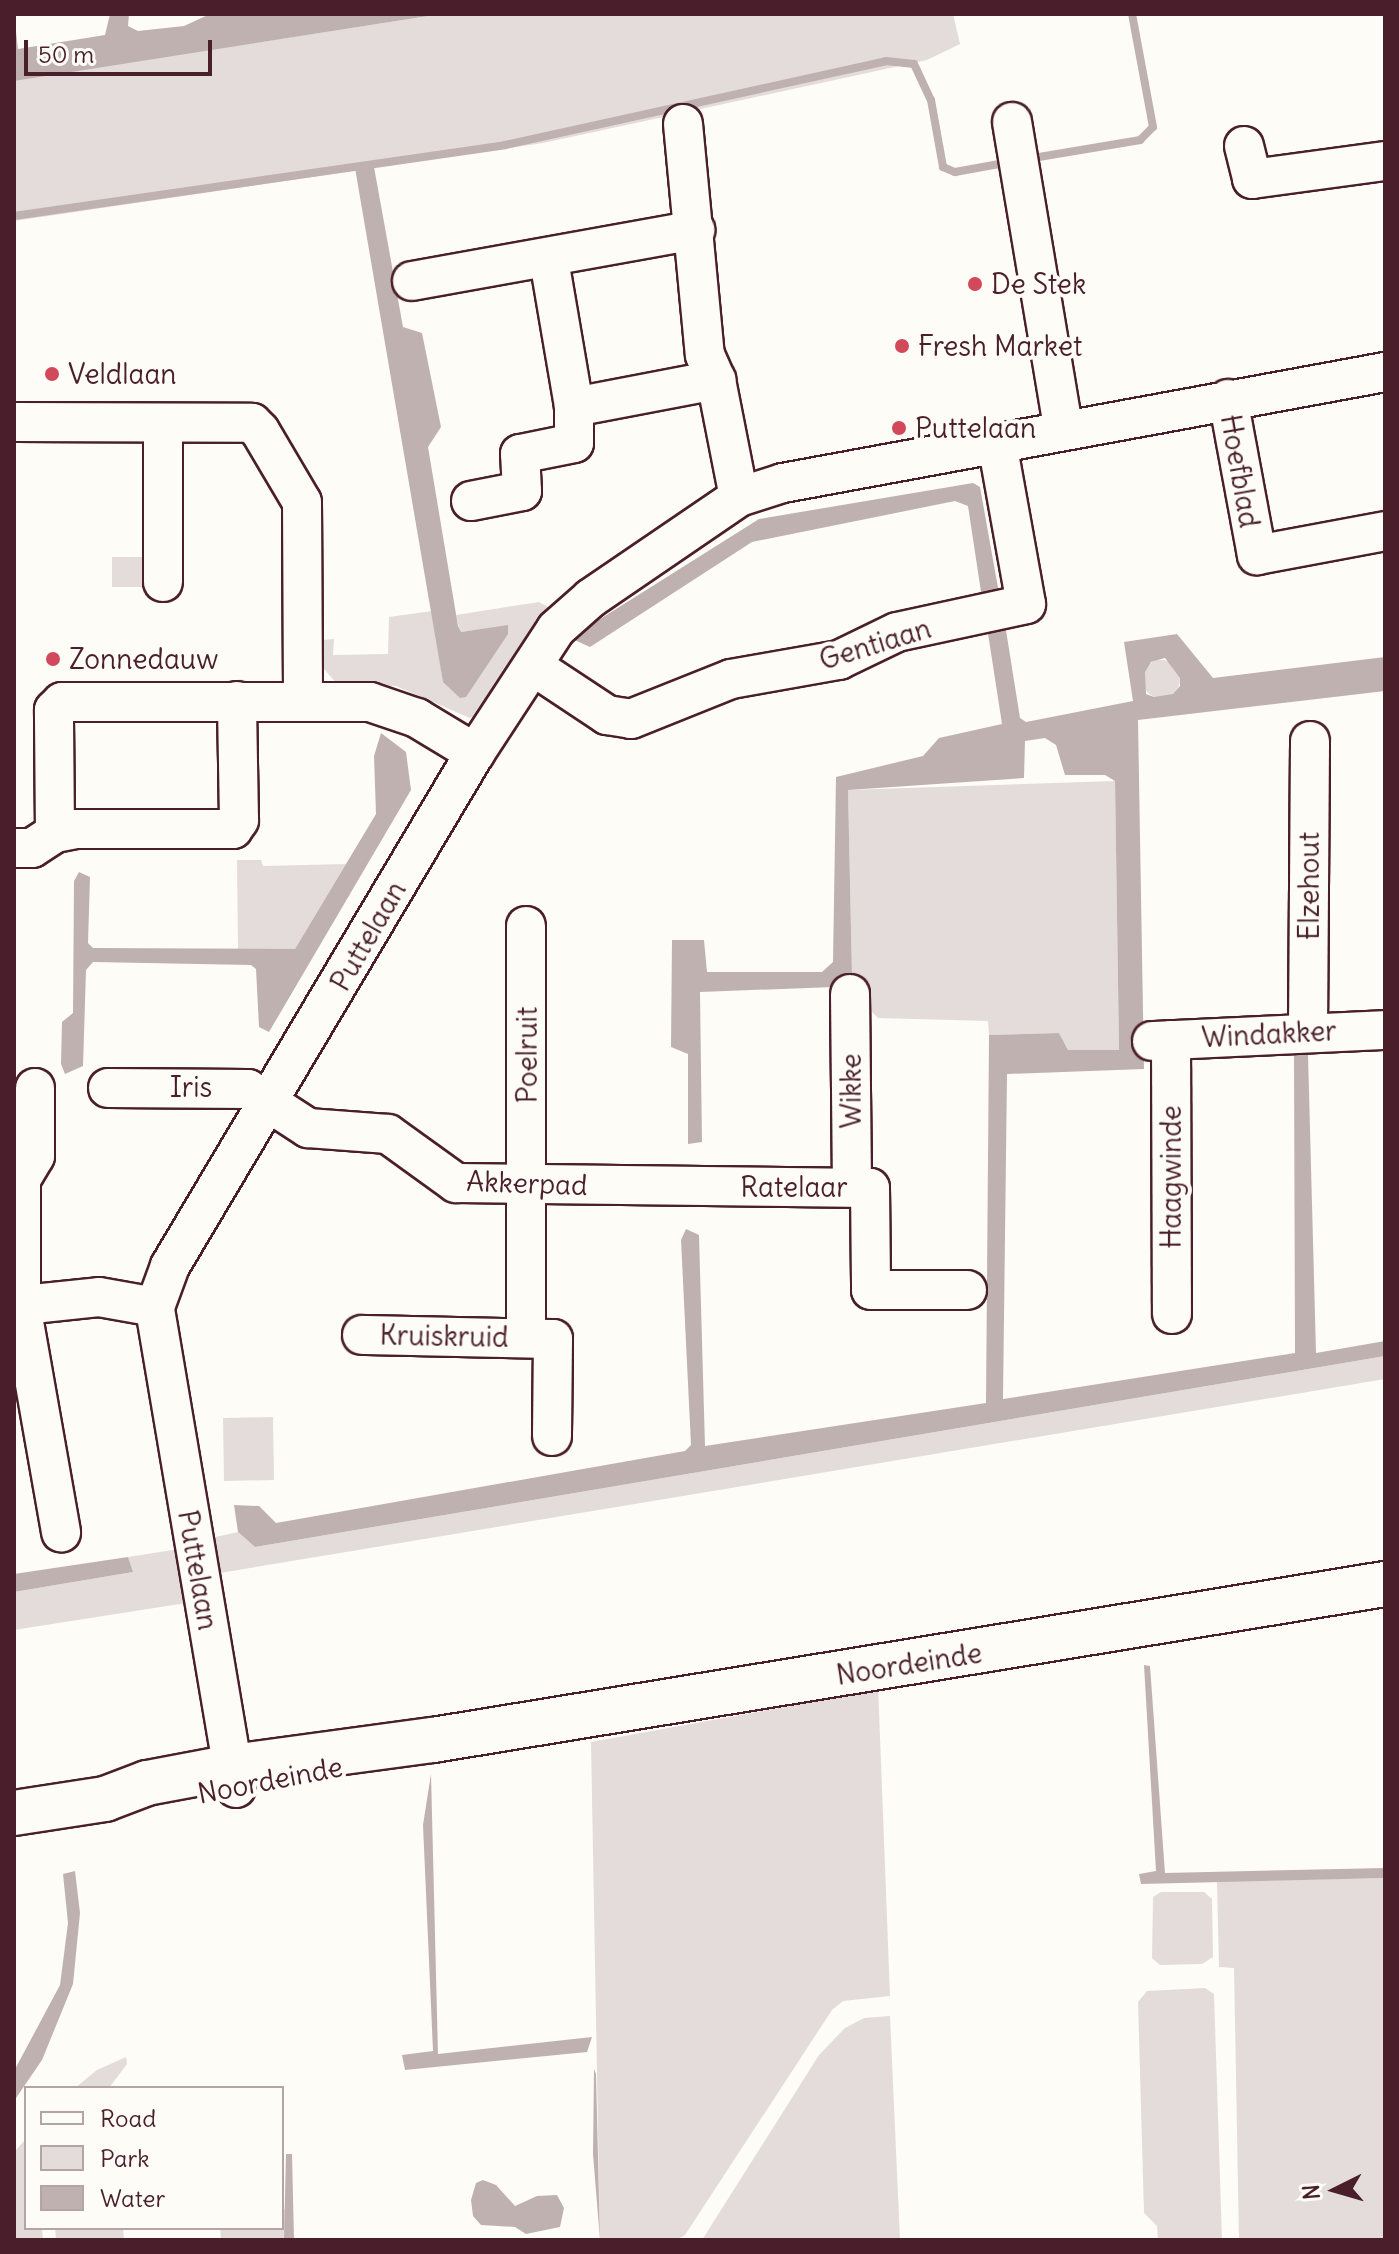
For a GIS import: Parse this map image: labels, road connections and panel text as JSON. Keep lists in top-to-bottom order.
{
  "streets": {
    "main road": ["Noordeinde"],
    "street": [
      "Hoefblad",
      "Gentiaan",
      "Elzehout",
      "Puttelaan",
      "Windakker",
      "Poelruit",
      "Iris",
      "Wikke",
      "Haagwinde",
      "Akkerpad",
      "Ratelaar",
      "Kruiskruid"
    ]
  },
  "crossings": [
    ["Hoefblad", "Puttelaan"],
    ["Gentiaan", "Puttelaan"],
    ["Elzehout", "Windakker"],
    ["Puttelaan", "Iris"],
    ["Puttelaan", "Akkerpad"],
    ["Puttelaan", "Noordeinde"],
    ["Windakker", "Haagwinde"],
    ["Poelruit", "Akkerpad"],
    ["Poelruit", "Kruiskruid"],
    ["Iris", "Akkerpad"],
    ["Wikke", "Ratelaar"],
    ["Akkerpad", "Ratelaar"],
    ["Akkerpad", "Kruiskruid"]
  ],
  "places": [
    "De Stek",
    "Fresh Market",
    "Veldlaan",
    "Puttelaan",
    "Zonnedauw"
  ],
  "legend": ["Road", "Park", "Water"],
  "scale_bar": "50 m",
  "north": "left"
}
